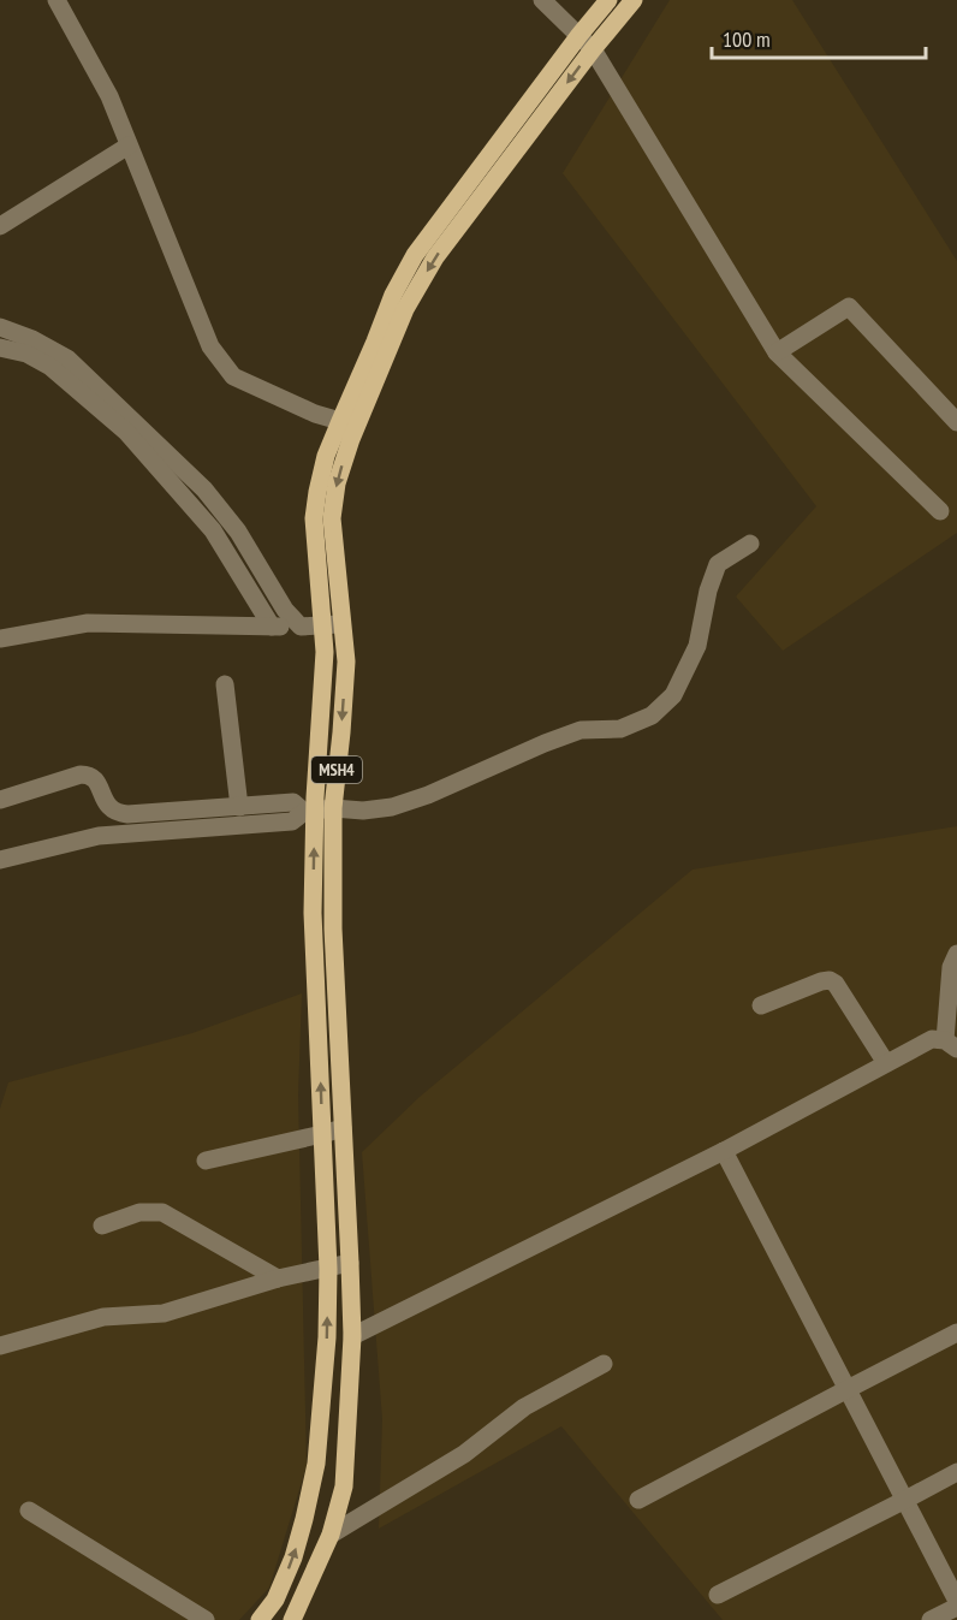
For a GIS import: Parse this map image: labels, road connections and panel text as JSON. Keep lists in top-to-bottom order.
{
  "streets": {
    "main road": ["MSH4"]
  },
  "scale_bar": "100 m"
}
